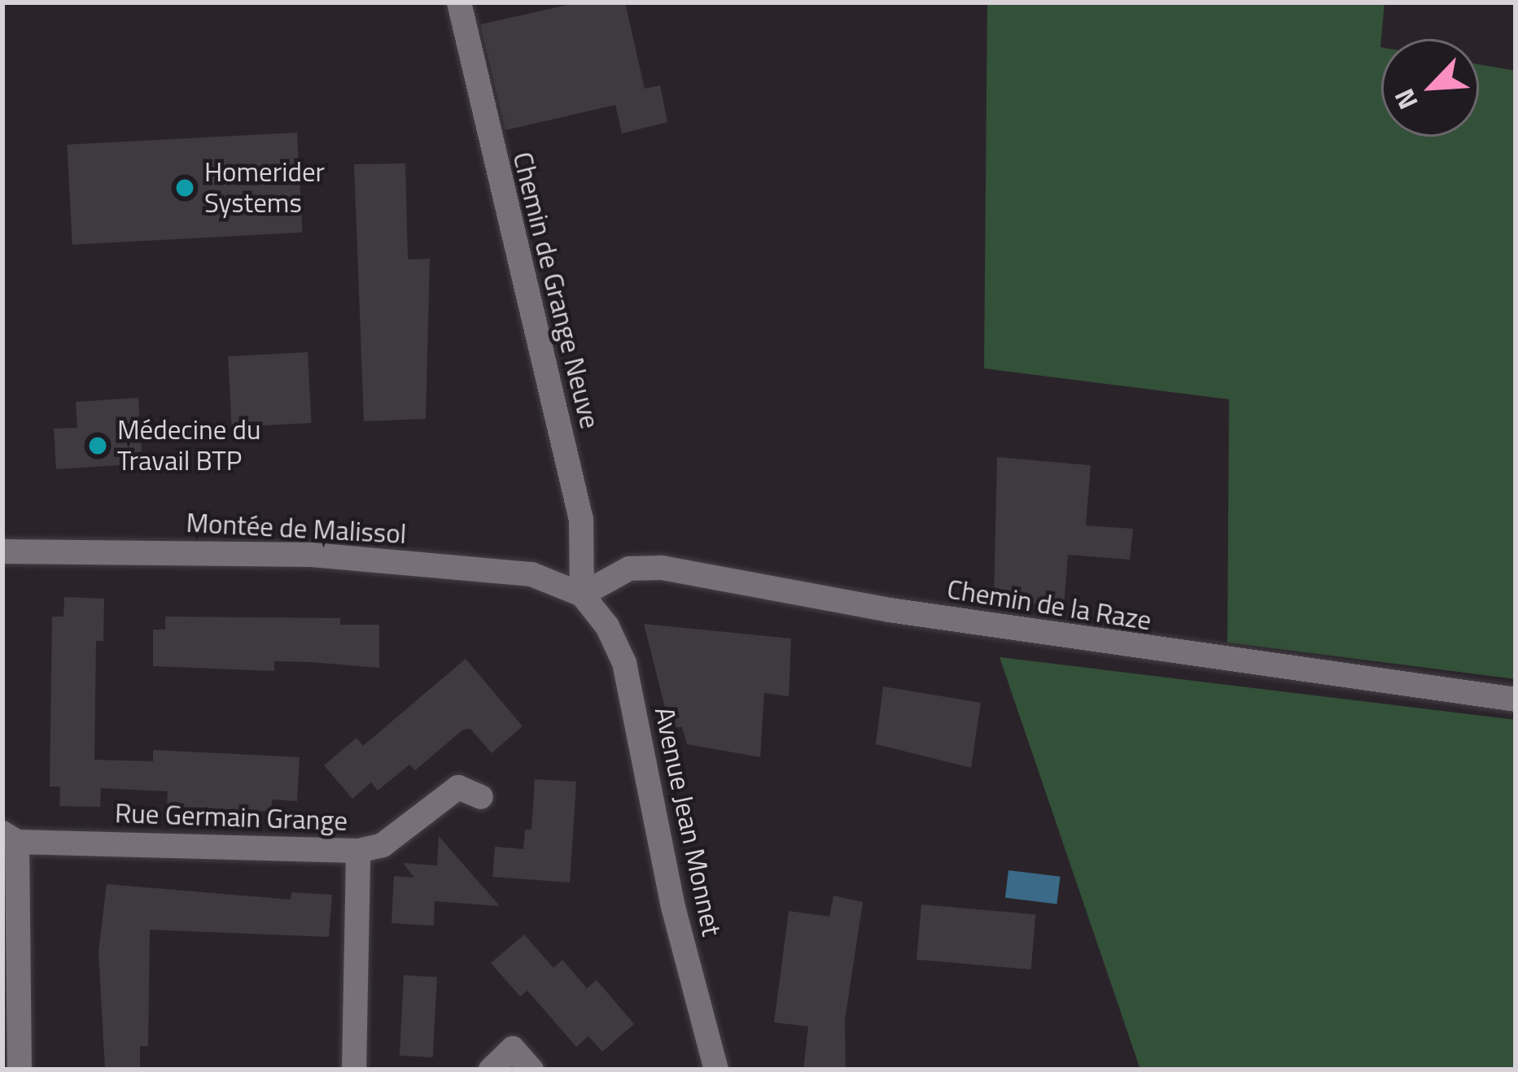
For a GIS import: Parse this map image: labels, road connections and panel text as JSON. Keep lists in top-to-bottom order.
{
  "streets": {
    "street": [
      "Chemin de Grange Neuve",
      "Montée de Malissol",
      "Chemin de la Raze",
      "Rue Germain Grange",
      "Avenue Jean Monnet"
    ]
  },
  "crossings": [
    ["Chemin de Grange Neuve", "Montée de Malissol"],
    ["Chemin de Grange Neuve", "Chemin de la Raze"],
    ["Chemin de Grange Neuve", "Avenue Jean Monnet"],
    ["Montée de Malissol", "Chemin de la Raze"],
    ["Montée de Malissol", "Avenue Jean Monnet"],
    ["Chemin de la Raze", "Avenue Jean Monnet"]
  ],
  "places": ["Homerider Systems", "Médecine du Travail BTP"],
  "north": "bottom left"
}
